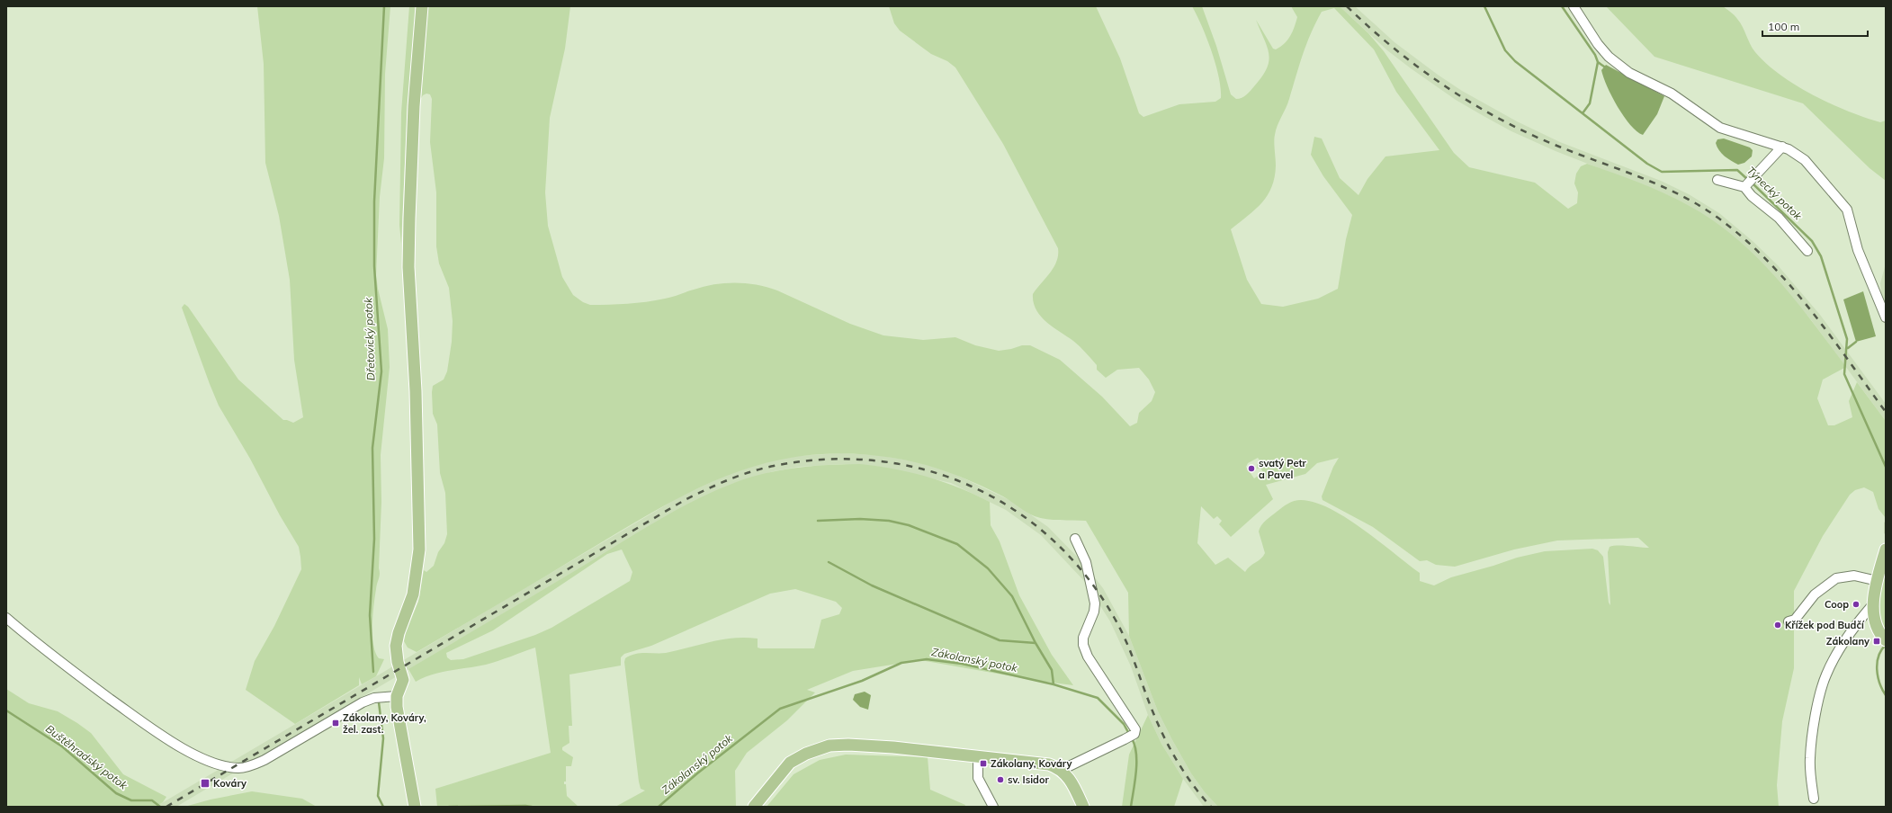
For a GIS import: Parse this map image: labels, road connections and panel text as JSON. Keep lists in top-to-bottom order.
{
  "water": [
    "Týnecký potok",
    "Dřetovický potok",
    "Zákolanský potok",
    "Buštěhradský potok"
  ],
  "places": {
    "other": [
      "svatý Petr a Pavel",
      "Coop",
      "Křížek pod Budčí",
      "sv. Isidor"
    ],
    "transit": [
      "Zákolany",
      "Zákolany, Kováry, žel. zast.",
      "Zákolany, Kováry",
      "Kováry"
    ]
  },
  "scale_bar": "100 m"
}
